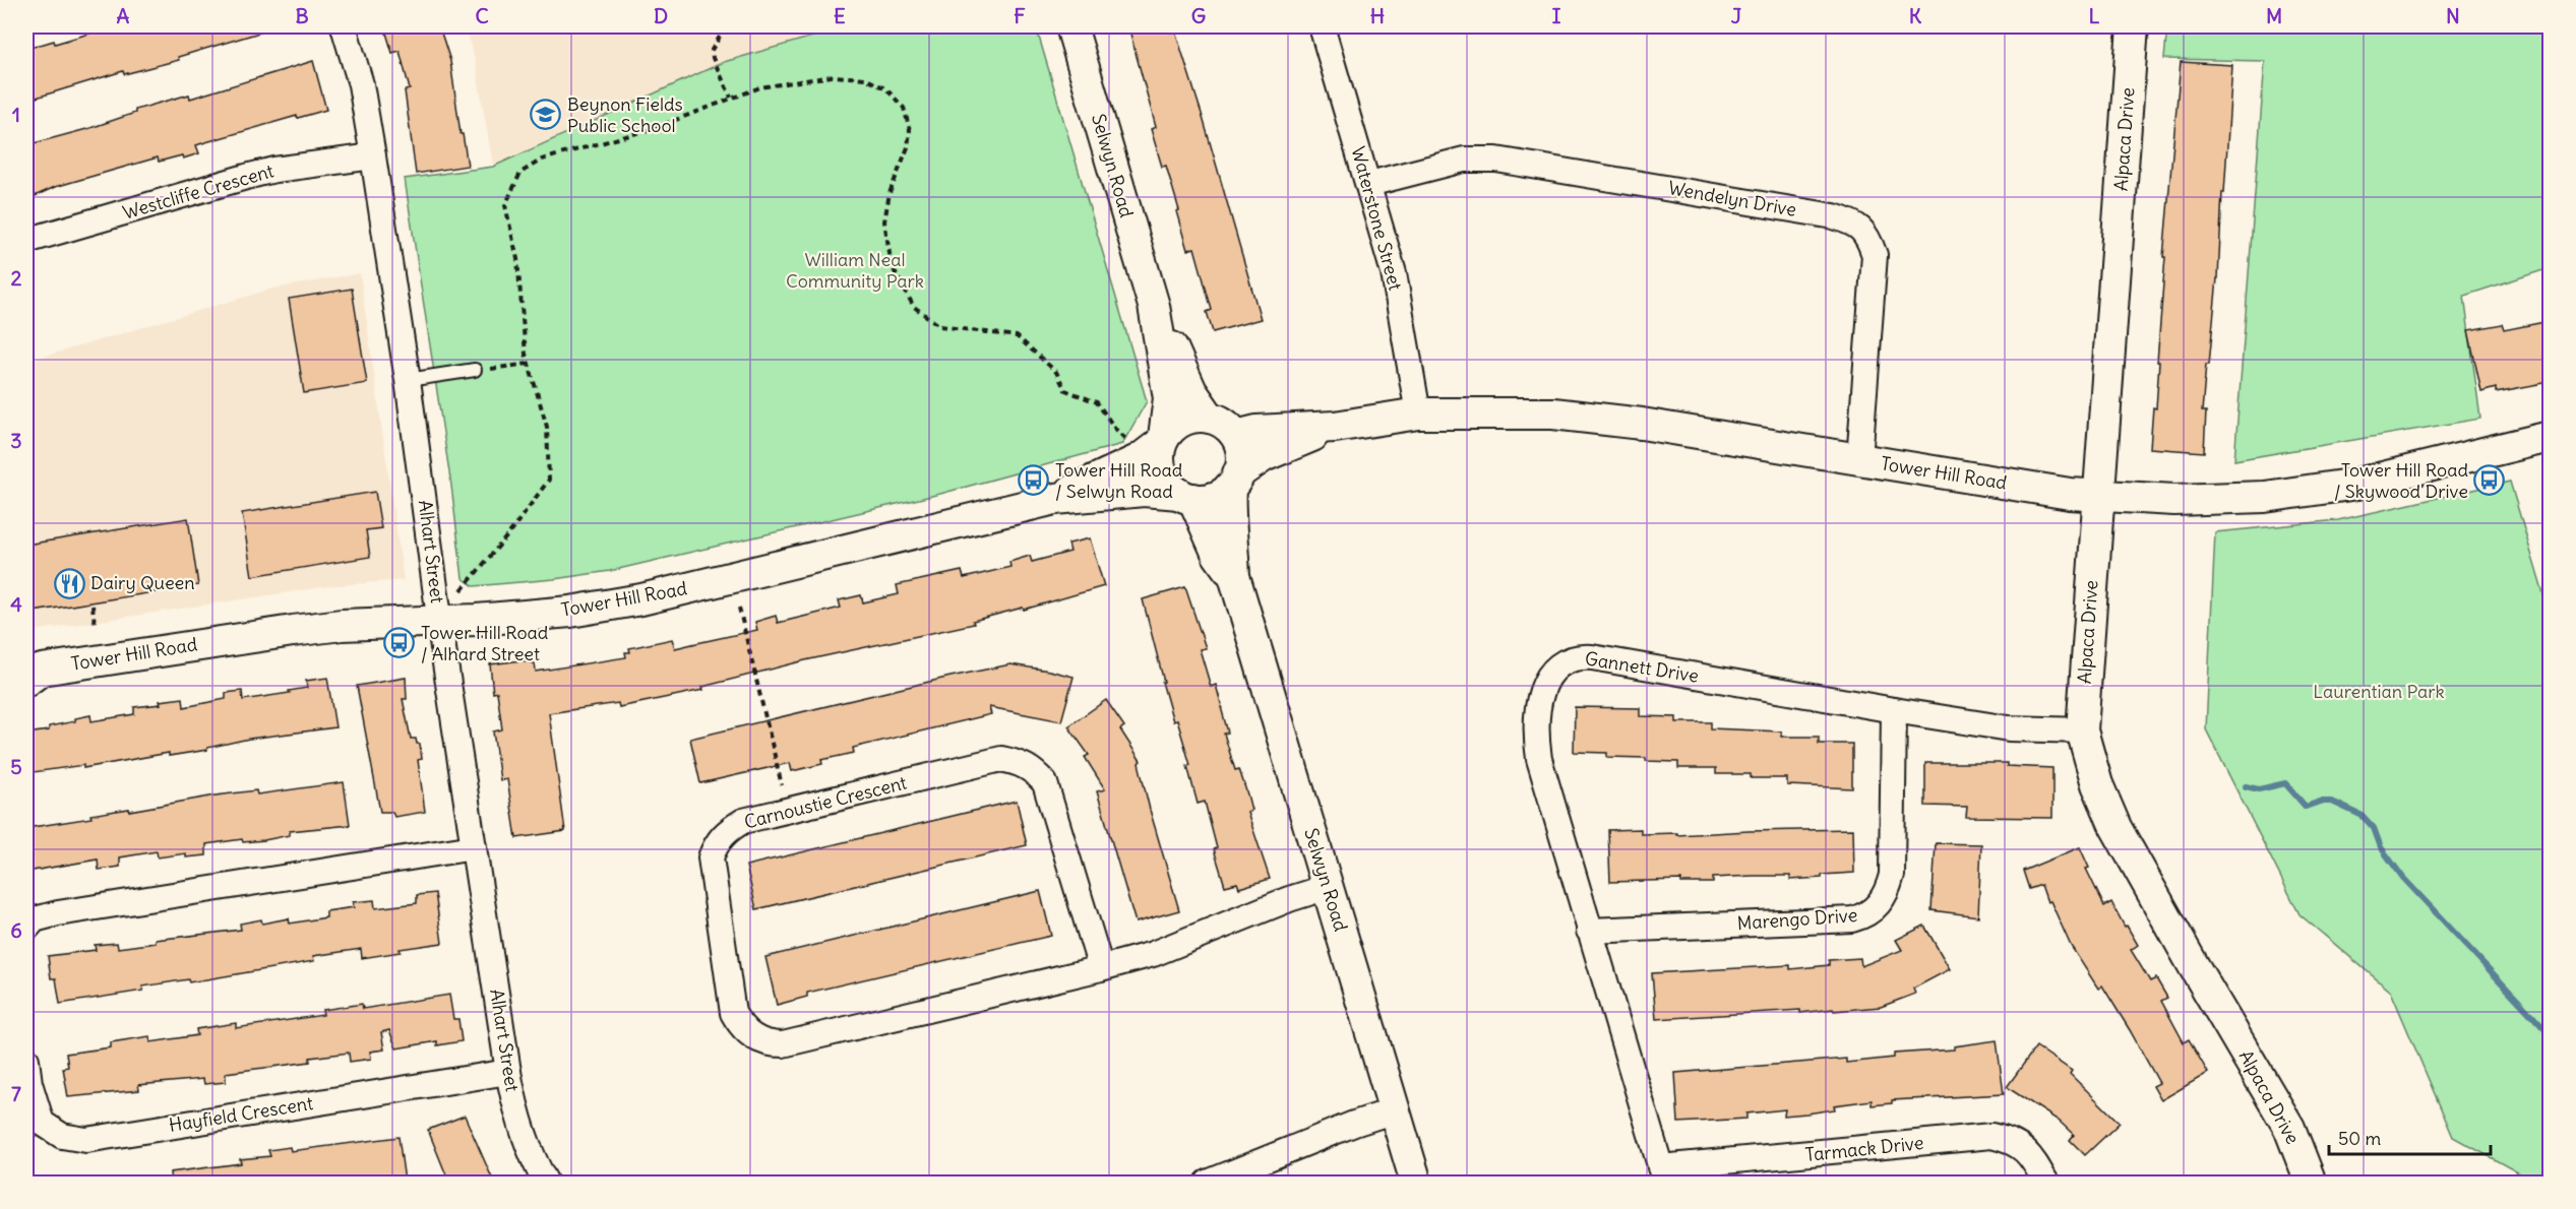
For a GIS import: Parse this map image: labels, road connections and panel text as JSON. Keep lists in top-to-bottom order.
{
  "streets": {
    "street": [
      "Alpaca Drive",
      "Selwyn Road",
      "Westcliffe Crescent",
      "Wendelyn Drive",
      "Waterstone Street",
      "Tower Hill Road",
      "Alhart Street",
      "Gannett Drive",
      "Carnoustie Crescent",
      "Marengo Drive",
      "Hayfield Crescent",
      "Tarmack Drive"
    ]
  },
  "crossings": [
    ["Alpaca Drive", "Tower Hill Road"],
    ["Alpaca Drive", "Gannett Drive"],
    ["Selwyn Road", "Tower Hill Road"],
    ["Selwyn Road", "Carnoustie Crescent"],
    ["Westcliffe Crescent", "Alhart Street"],
    ["Wendelyn Drive", "Waterstone Street"],
    ["Wendelyn Drive", "Tower Hill Road"],
    ["Waterstone Street", "Tower Hill Road"],
    ["Tower Hill Road", "Alhart Street"],
    ["Alhart Street", "Hayfield Crescent"],
    ["Gannett Drive", "Marengo Drive"],
    ["Gannett Drive", "Tarmack Drive"]
  ],
  "parks": ["William Neal Community Park", "Laurentian Park"],
  "places": {
    "school or university": ["Beynon Fields Public School"],
    "bus stop": ["Tower Hill Road / Selwyn Road", "Tower Hill Road / Skywood Drive", "Tower Hill Road / Alhard Street"],
    "restaurant": ["Dairy Queen"]
  },
  "scale_bar": "50 m",
  "grid": {
    "columns": [
      "A",
      "B",
      "C",
      "D",
      "E",
      "F",
      "G",
      "H",
      "I",
      "J",
      "K",
      "L",
      "M",
      "N"
    ],
    "rows": [
      "1",
      "2",
      "3",
      "4",
      "5",
      "6",
      "7"
    ]
  }
}
